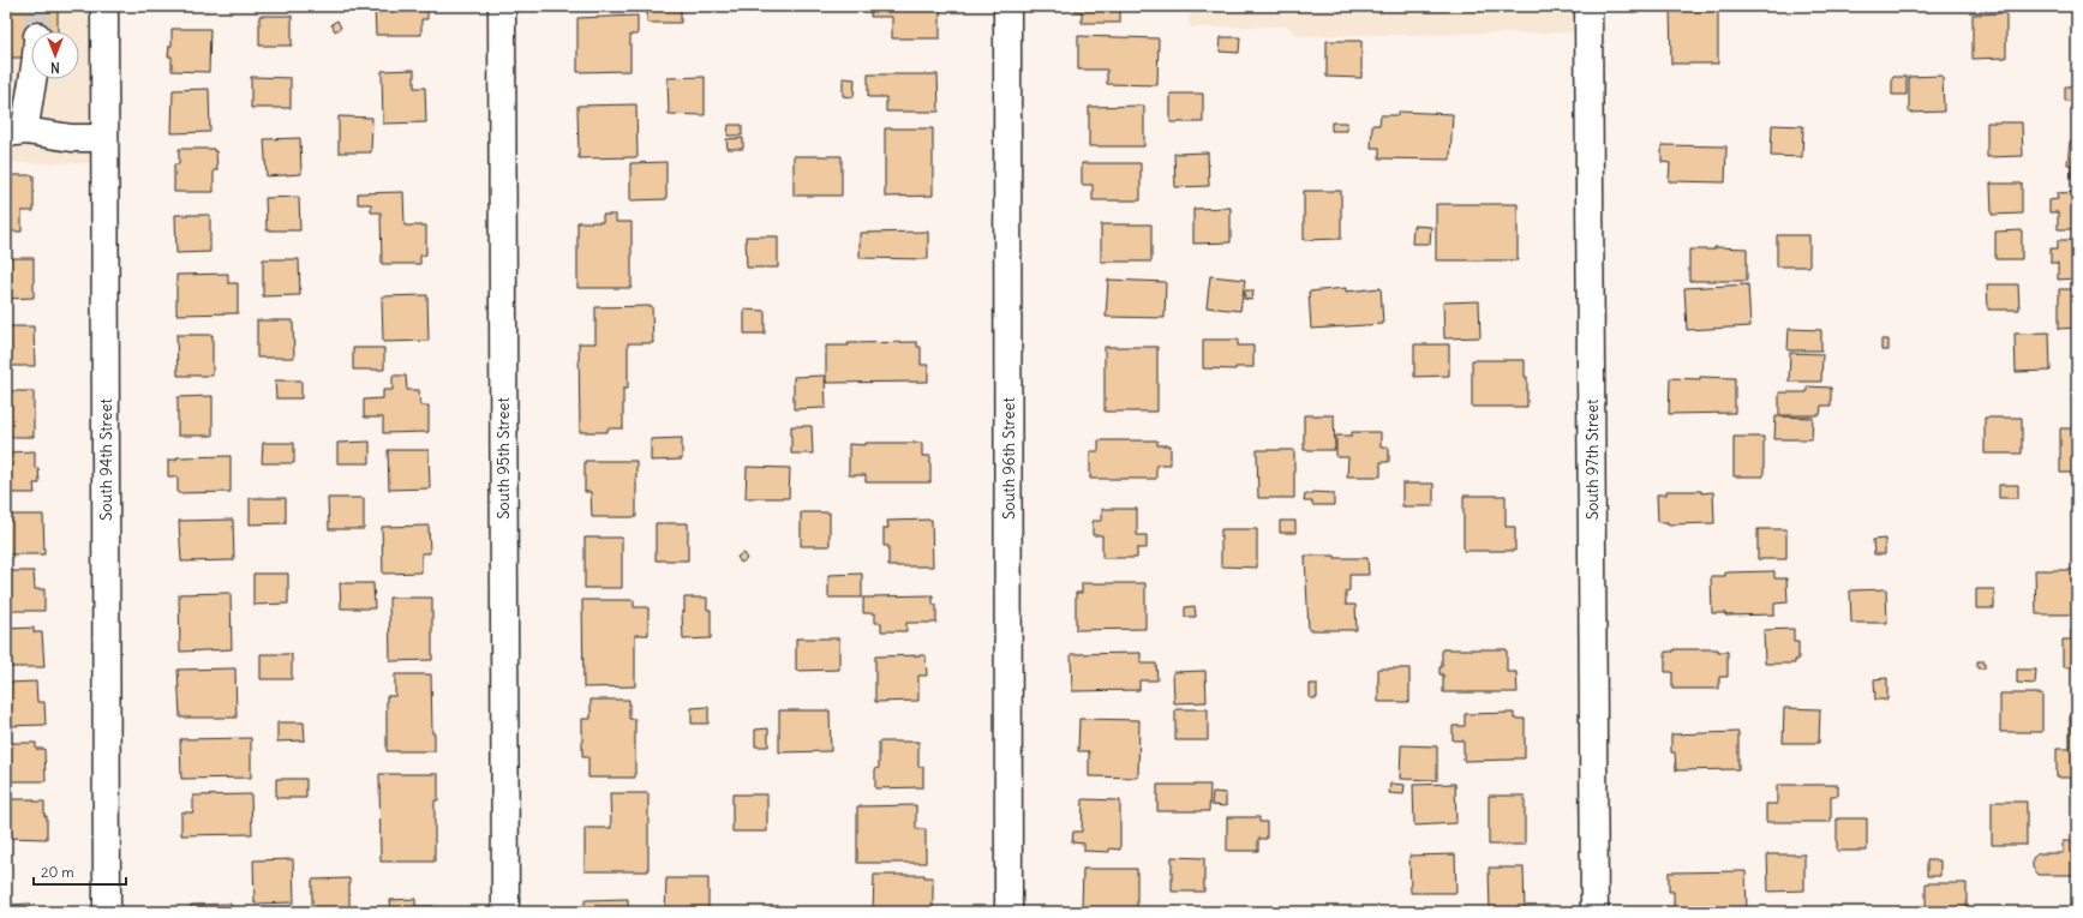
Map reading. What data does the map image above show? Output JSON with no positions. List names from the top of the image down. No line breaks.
{"streets":{"street":["South 95th Street","South 96th Street","South 94th Street","South 97th Street"]},"scale_bar":"20 m","north":"bottom"}
